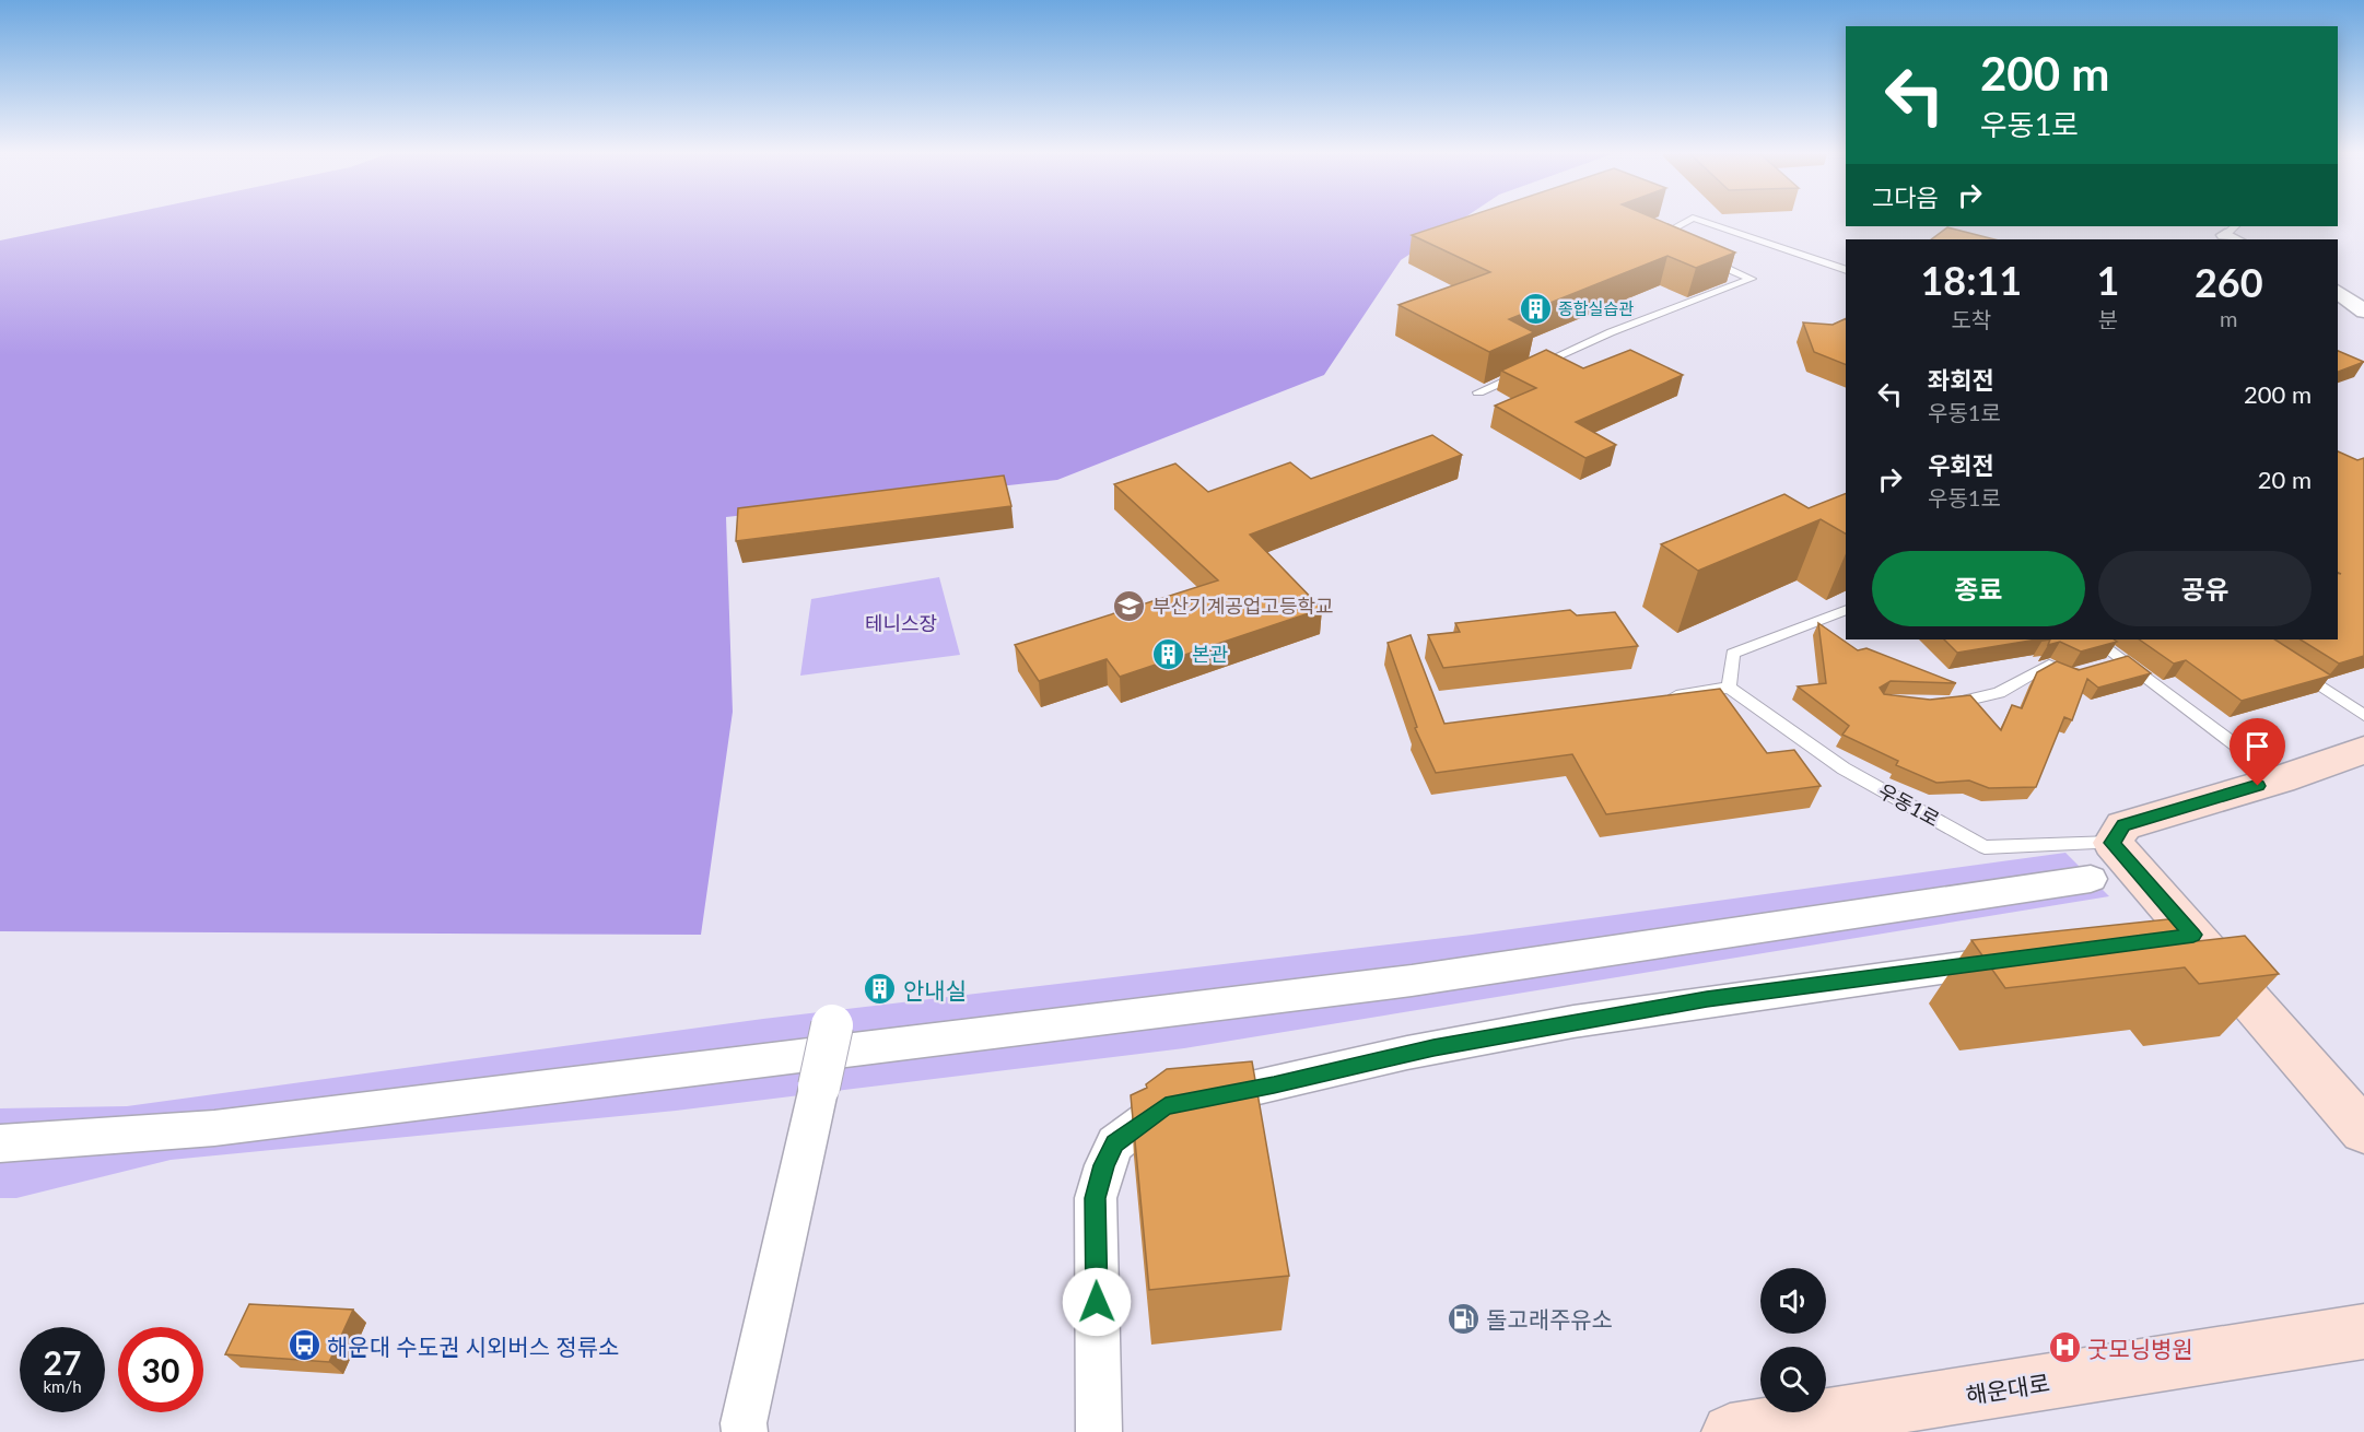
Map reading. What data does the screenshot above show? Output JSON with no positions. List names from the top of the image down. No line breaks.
{"streets":{"street":["해운대로"],"lane":["우동1로"]},"parks":["테니스장"],"places":{"building":["종합실습관","본관","안내실"],"school or university":["부산기계공업고등학교"],"fuel station":["돌고래주유소"],"bus stop":["해운대 수도권 시외버스 정류소"],"hospital":["굿모닝병원"]},"page":{"turn":["200 m","우동1로"],"then":"그다음","eta":["18:11","도착","1","분","260","m"],"list":[{"name":"좌회전","note":"우동1로","value":"200 m"},{"name":"우회전","note":"우동1로","value":"20 m"}],"buttons":["종료","공유"],"speed":"27 km/h","limit":"30"}}
